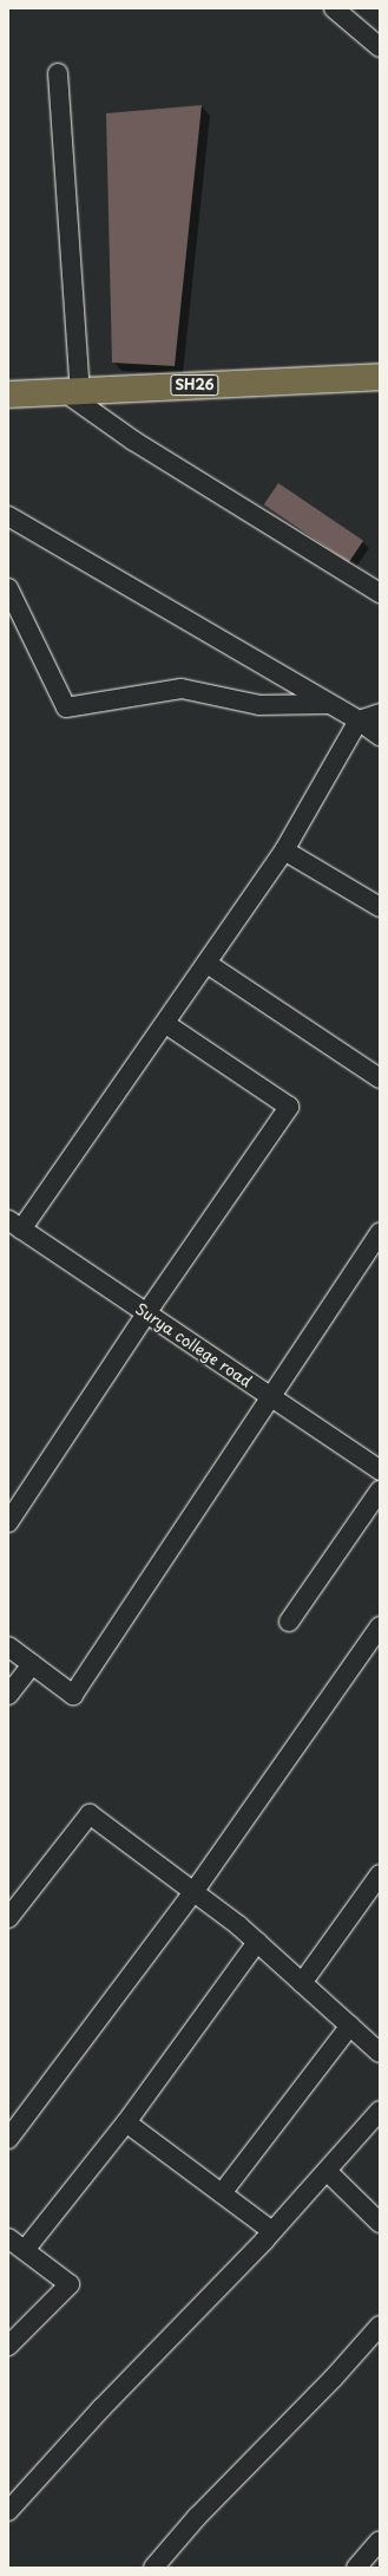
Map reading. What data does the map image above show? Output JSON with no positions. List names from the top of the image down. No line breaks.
{"streets":{"main road":["SH26"],"street":["Surya college road"]}}
